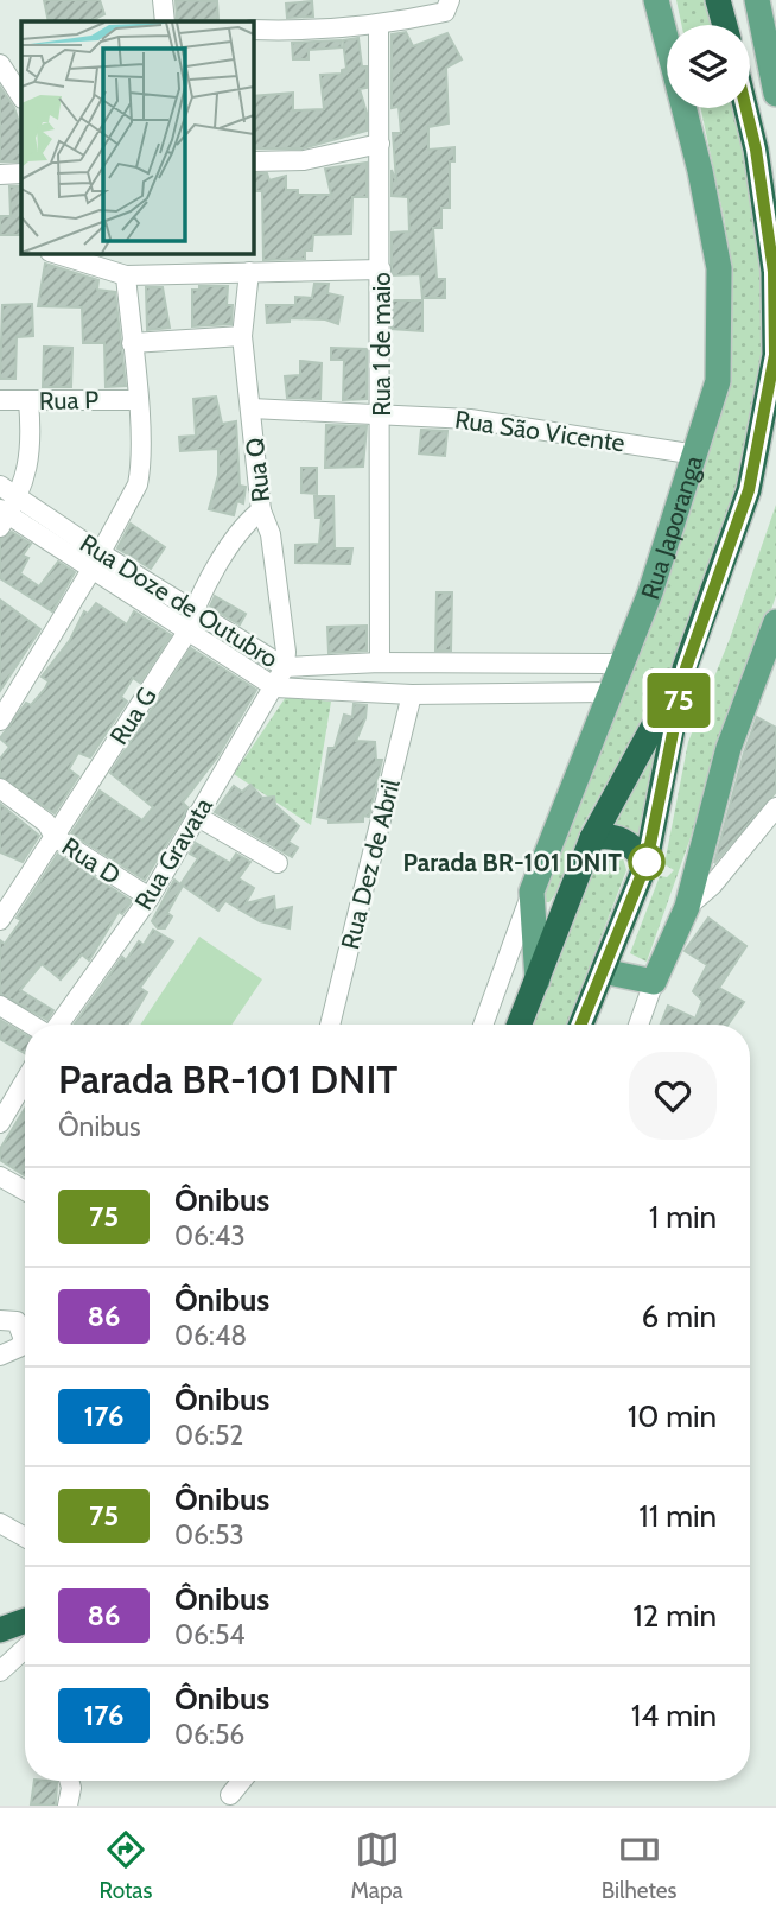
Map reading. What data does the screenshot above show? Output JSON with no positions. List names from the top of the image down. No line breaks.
{"streets":{"main road":["Rua Japoranga"],"street":["Rua 1 de maio","Rua P","Rua São Vicente","Rua Q","Rua Doze de Outubro","Rua G","Rua Gravata","Rua D","Rua Dez de Abril"]},"crossings":[["Rua 1 de maio","Rua São Vicente"],["Rua 1 de maio","Rua Doze de Outubro"],["Rua P","Rua Doze de Outubro"],["Rua São Vicente","Rua Q"],["Rua São Vicente","Rua Japoranga"],["Rua Q","Rua Doze de Outubro"],["Rua Q","Rua G"],["Rua Q","Rua Gravata"],["Rua Japoranga","Rua Doze de Outubro"],["Rua Doze de Outubro","Rua G"],["Rua Doze de Outubro","Rua Gravata"],["Rua Doze de Outubro","Rua Dez de Abril"],["Rua G","Rua D"],["Rua Gravata","Rua D"]],"places":["Parada BR-101 DNIT"],"lines":["bus line 75"],"page":{"on_map":"75","heading":["Parada BR-101 DNIT","Ônibus"],"list":[{"mark":"75","name":"Ônibus","note":"06:43","value":"1 min"},{"mark":"86","name":"Ônibus","note":"06:48","value":"6 min"},{"mark":"176","name":"Ônibus","note":"06:52","value":"10 min"},{"mark":"75","name":"Ônibus","note":"06:53","value":"11 min"},{"mark":"86","name":"Ônibus","note":"06:54","value":"12 min"},{"mark":"176","name":"Ônibus","note":"06:56","value":"14 min"}],"tabs":["Rotas","Mapa","Bilhetes"]}}
